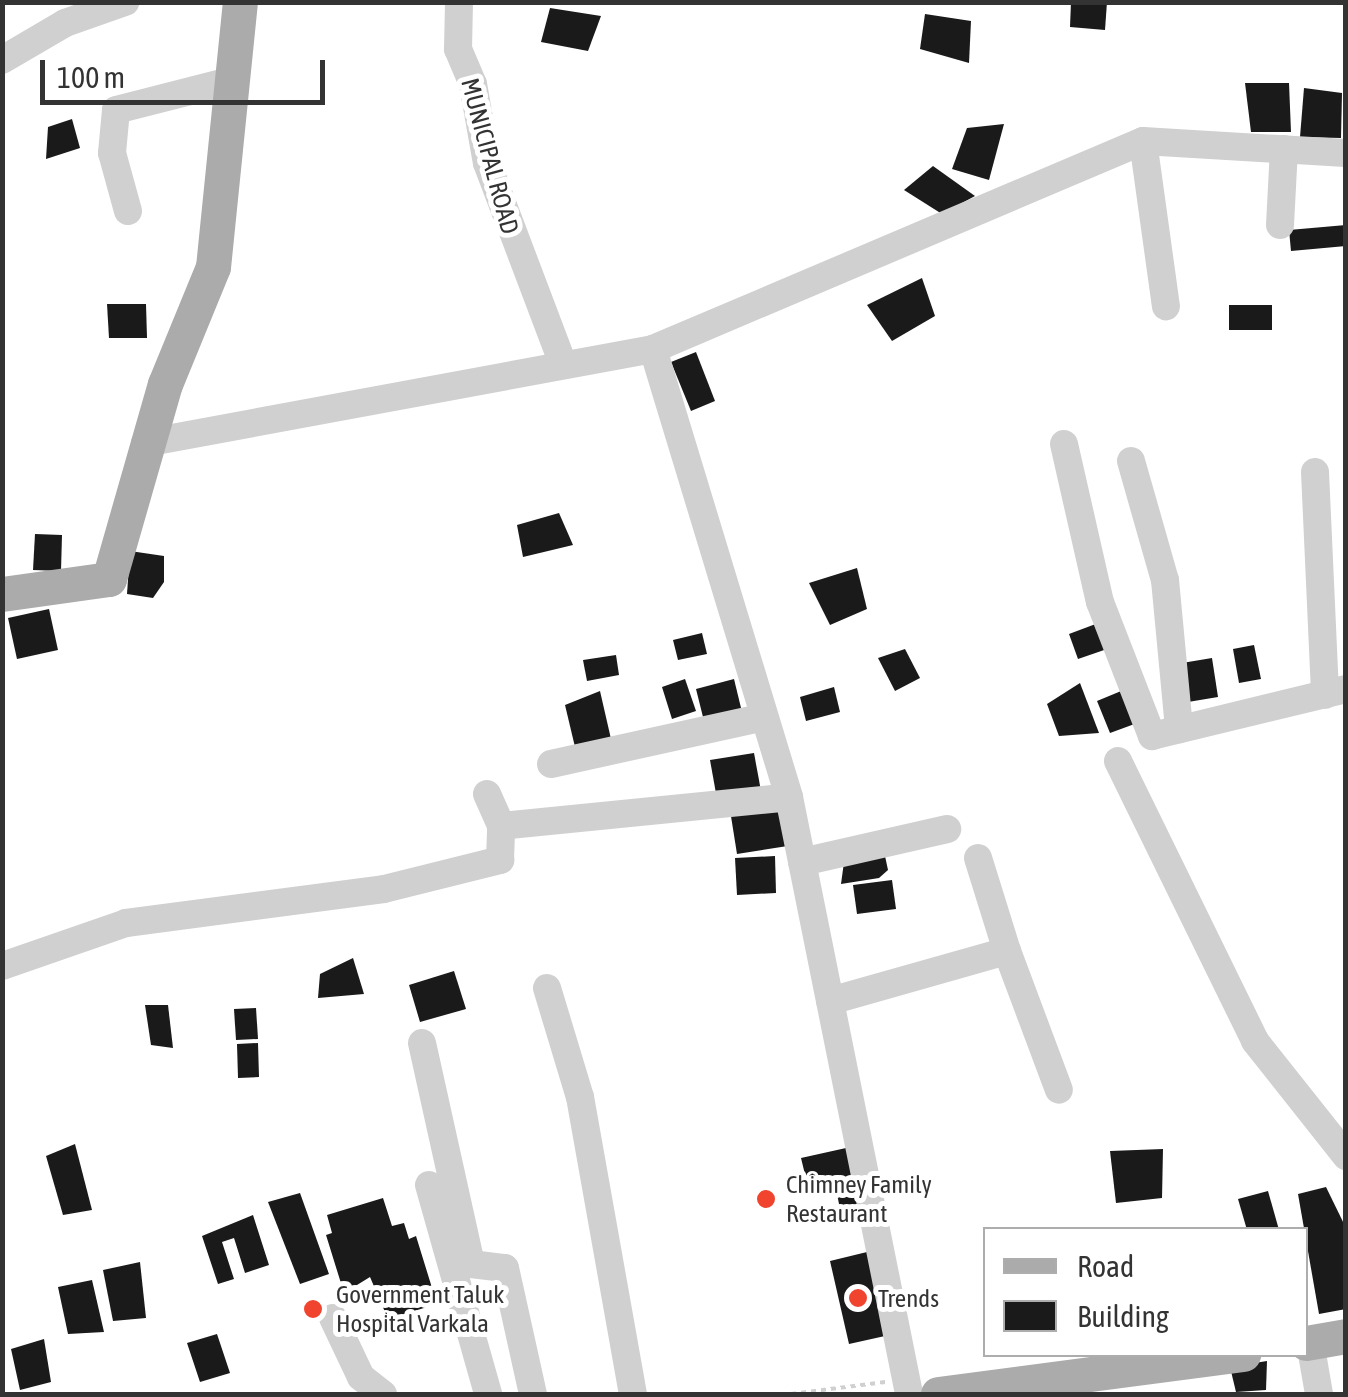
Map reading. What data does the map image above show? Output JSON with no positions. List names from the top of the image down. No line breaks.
{"streets":{"street":["MUNICIPAL ROAD"]},"places":["Chimney Family Restaurant","Trends","Government Taluk Hospital Varkala"],"legend":["Road","Building"],"scale_bar":"100 m"}
